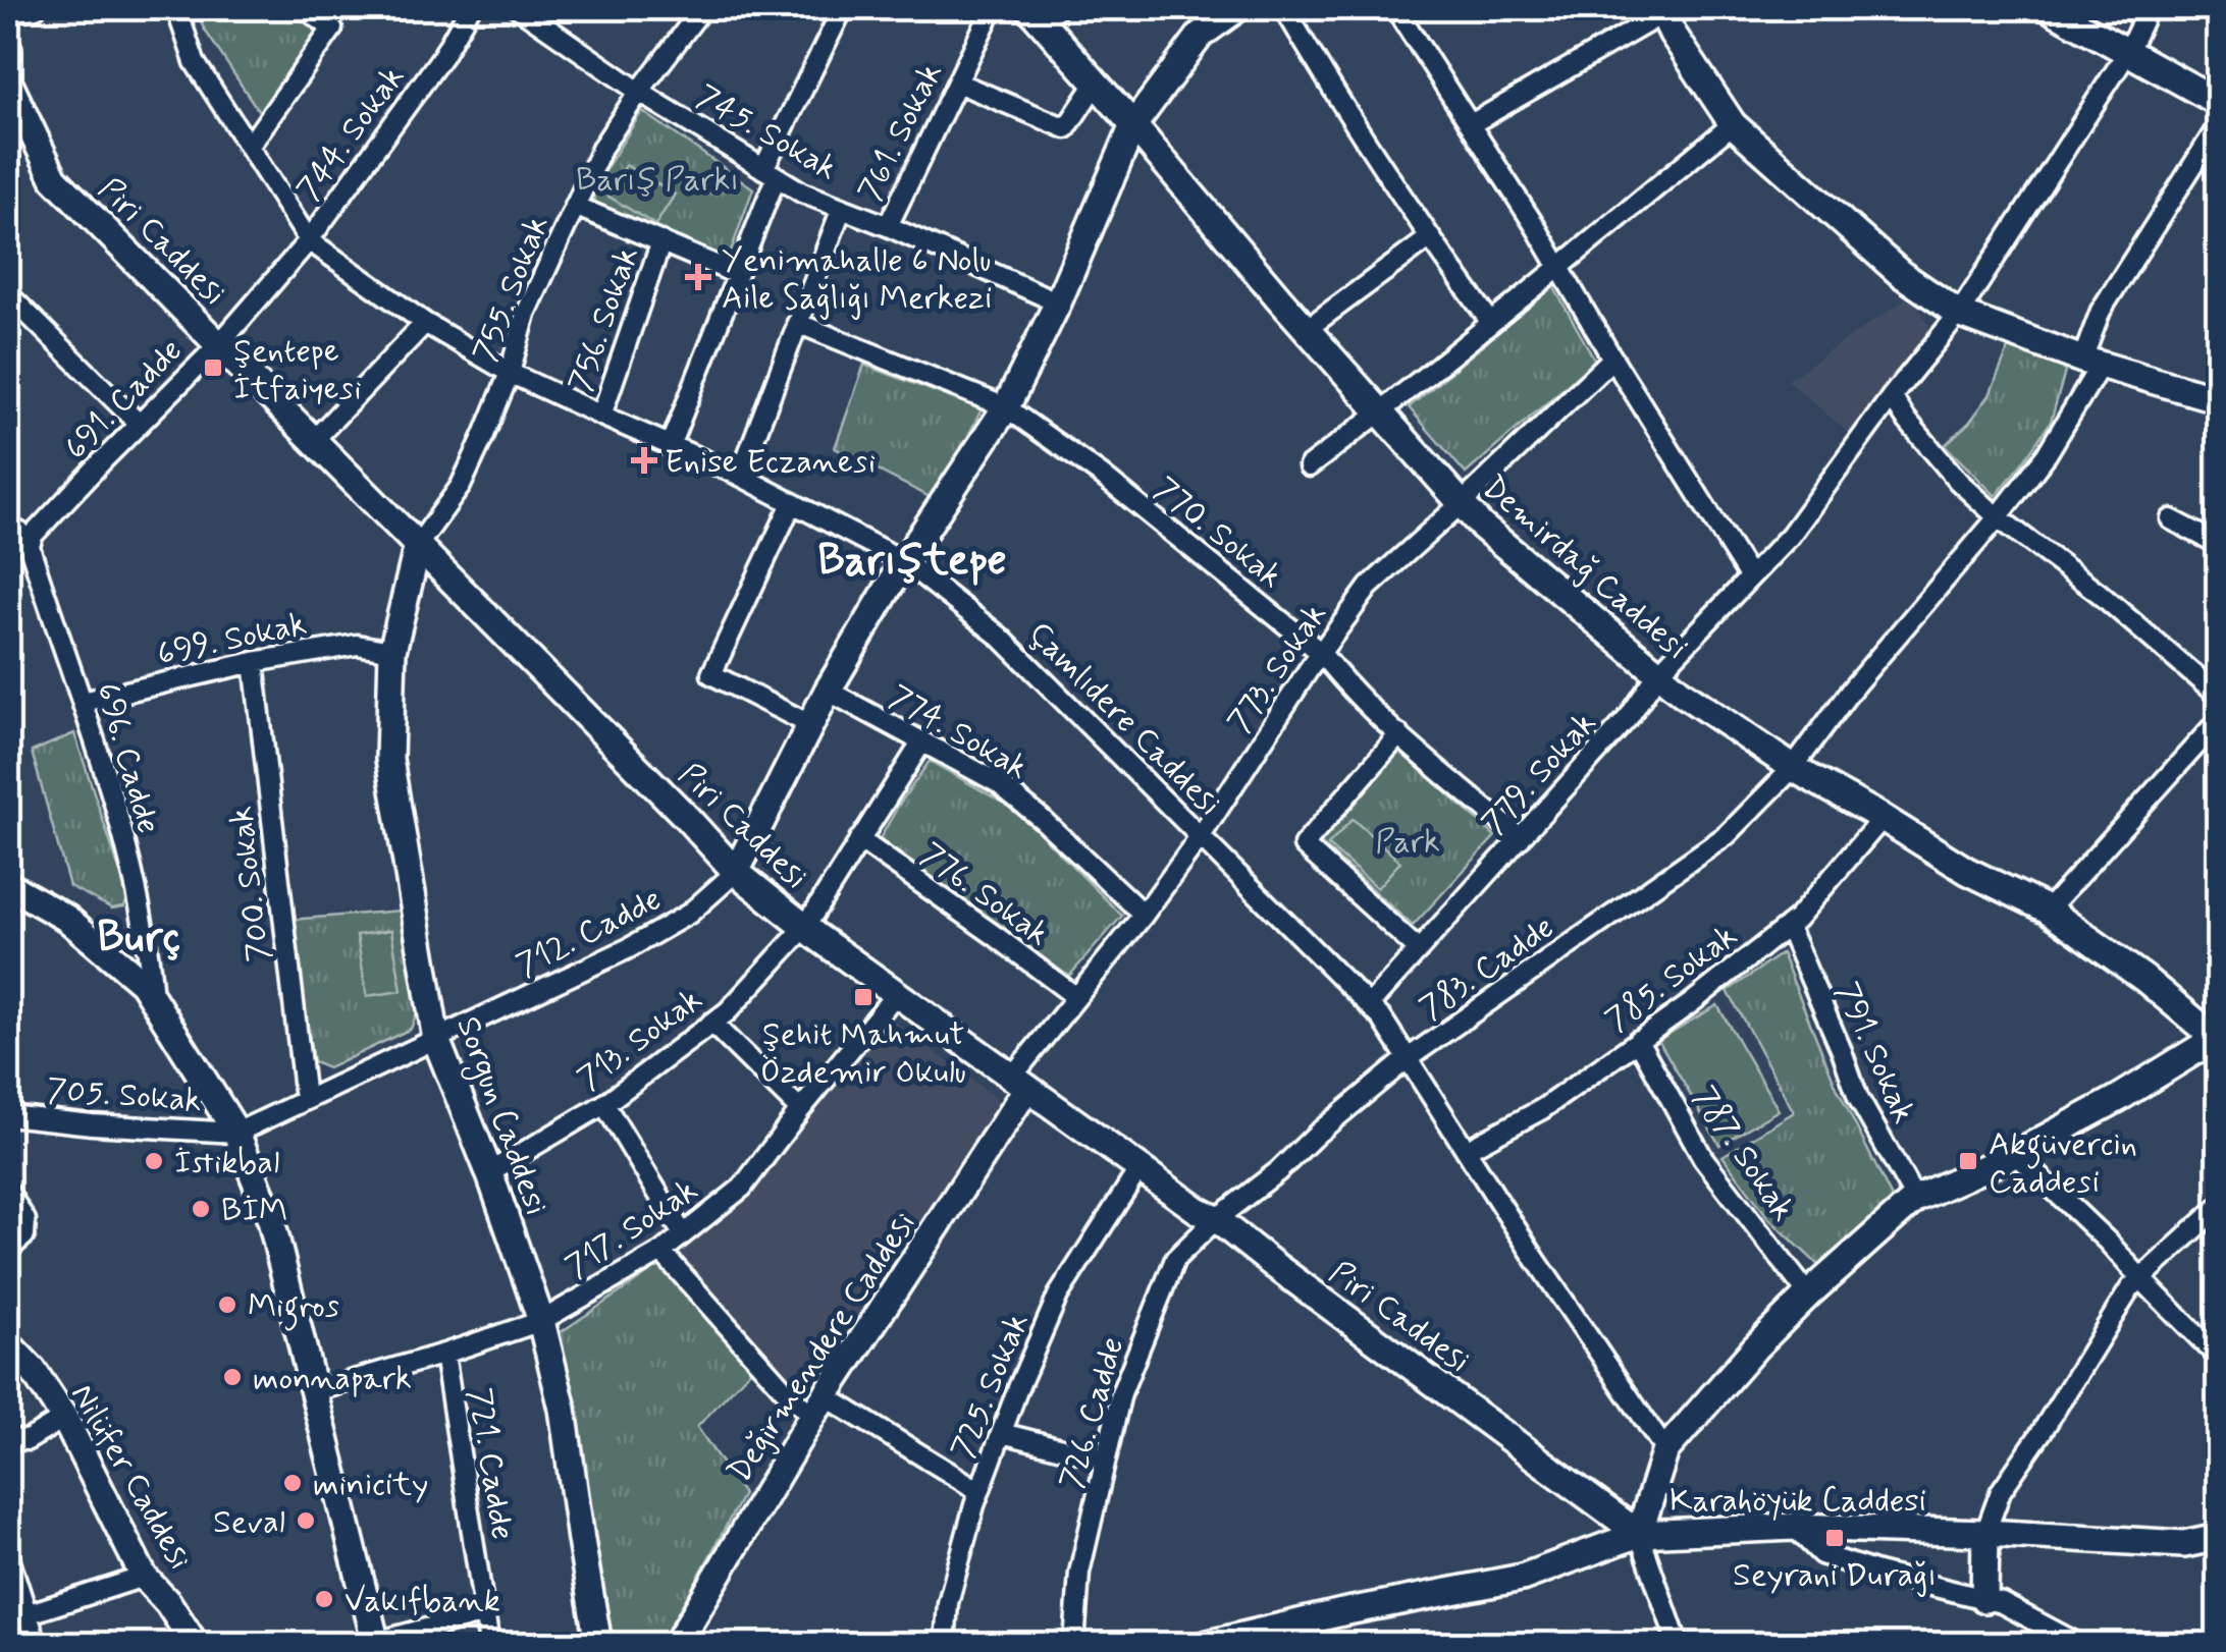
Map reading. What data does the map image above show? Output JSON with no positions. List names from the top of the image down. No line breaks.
{"streets":{"street":["745. Sokak","761. Sokak","744. Sokak","Piri Caddesi","755. Sokak","756. Sokak","691. Cadde","770. Sokak","Demirdağ Caddesi","699. Sokak","773. Sokak","Çamlıdere Caddesi","774. Sokak","696. Cadde","779. Sokak","700. Sokak","776. Sokak","712. Cadde","783. Cadde","785. Sokak","713. Sokak","791. Sokak","705. Sokak","Sorgun Caddesi","787. Sokak","717. Sokak","Değirmendere Caddesi","725. Sokak","726. Cadde","721. Cadde","Nilüfer Caddesi","Karahöyük Caddesi"]},"crossings":[["745. Sokak","761. Sokak"],["745. Sokak","755. Sokak"],["744. Sokak","Piri Caddesi"],["744. Sokak","691. Cadde"],["744. Sokak","Çamlıdere Caddesi"],["Piri Caddesi","755. Sokak"],["Piri Caddesi","691. Cadde"],["Piri Caddesi","773. Sokak"],["Piri Caddesi","712. Cadde"],["Piri Caddesi","783. Cadde"],["Piri Caddesi","713. Sokak"],["Piri Caddesi","Sorgun Caddesi"],["Piri Caddesi","717. Sokak"],["Piri Caddesi","Değirmendere Caddesi"],["Piri Caddesi","725. Sokak"],["Piri Caddesi","726. Cadde"],["Piri Caddesi","Karahöyük Caddesi"],["755. Sokak","Çamlıdere Caddesi"],["755. Sokak","Sorgun Caddesi"],["756. Sokak","Çamlıdere Caddesi"],["691. Cadde","696. Cadde"],["770. Sokak","773. Sokak"],["770. Sokak","779. Sokak"],["Demirdağ Caddesi","773. Sokak"],["Demirdağ Caddesi","779. Sokak"],["Demirdağ Caddesi","783. Cadde"],["Demirdağ Caddesi","785. Sokak"],["699. Sokak","696. Cadde"],["699. Sokak","700. Sokak"],["699. Sokak","Sorgun Caddesi"],["773. Sokak","Çamlıdere Caddesi"],["773. Sokak","774. Sokak"],["773. Sokak","776. Sokak"],["773. Sokak","Değirmendere Caddesi"],["Çamlıdere Caddesi","779. Sokak"],["Çamlıdere Caddesi","783. Cadde"],["Çamlıdere Caddesi","785. Sokak"],["774. Sokak","713. Sokak"],["700. Sokak","712. Cadde"],["776. Sokak","713. Sokak"],["712. Cadde","705. Sokak"],["712. Cadde","Sorgun Caddesi"],["783. Cadde","726. Cadde"],["785. Sokak","791. Sokak"],["785. Sokak","787. Sokak"],["713. Sokak","Sorgun Caddesi"],["Sorgun Caddesi","717. Sokak"],["717. Sokak","721. Cadde"]],"districts":["Barıştepe","Burç"],"parks":["Barış Parkı","Park"],"places":{"health":["Yenimahalle 6 Nolu Aile Sağlığı Merkezi","Enise Eczanesi"],"transit":["Şentepe İtfaiyesi","Şehit Mahmut Özdemir Okulu","Akgüvercin Caddesi","Seyrani Durağı"],"other":["İstikbal","BİM","Migros","monnapark","minicity","Seval","Vakıfbank"]}}
